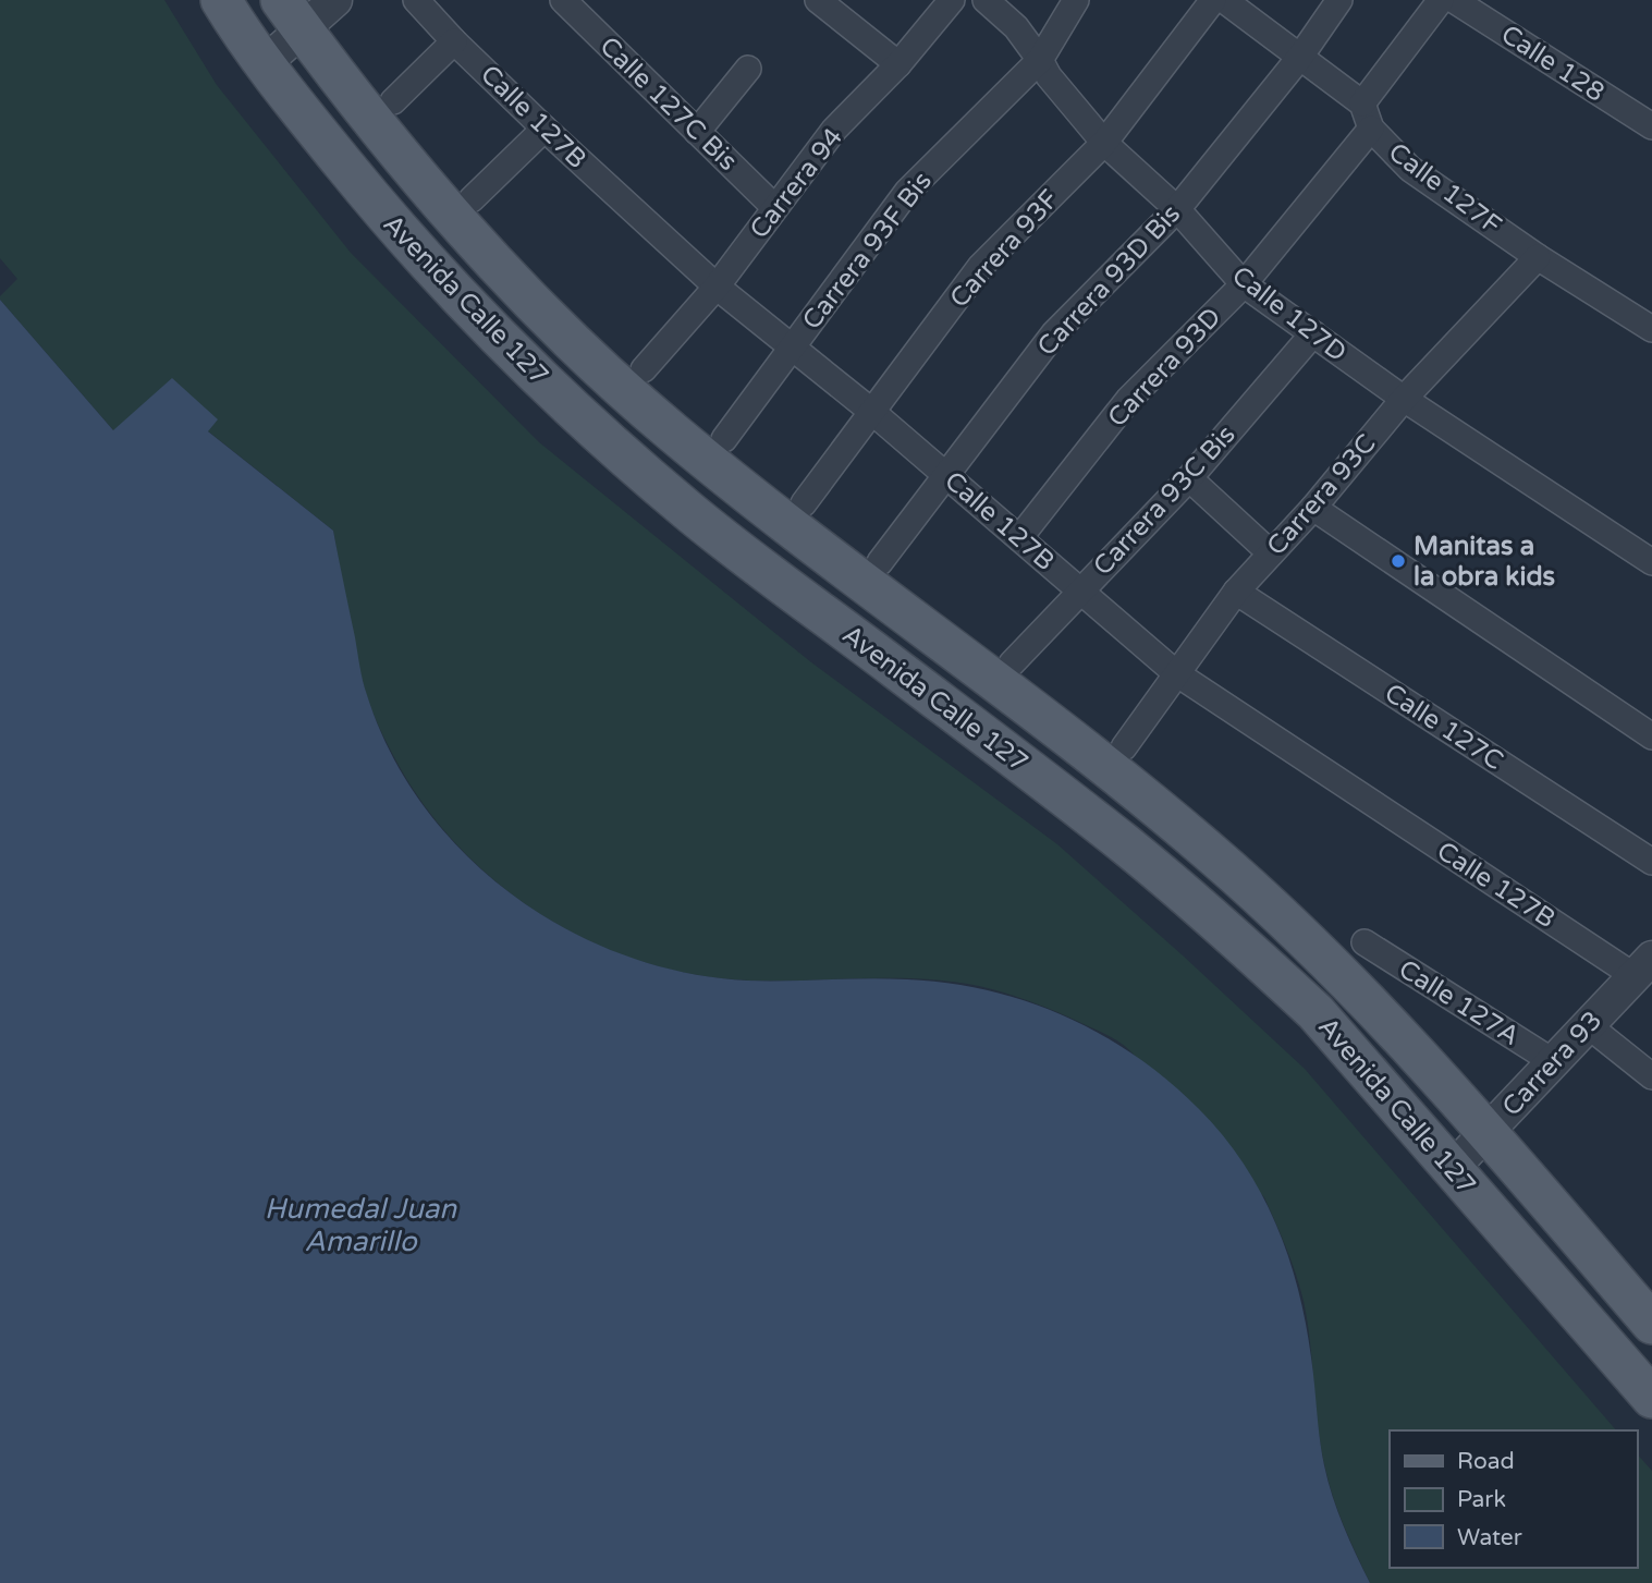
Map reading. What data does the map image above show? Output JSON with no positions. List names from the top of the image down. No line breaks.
{"streets":{"main road":["Avenida Calle 127"],"street":["Calle 128","Calle 127C Bis","Calle 127B","Carrera 94","Calle 127F","Carrera 93F","Carrera 93F Bis","Carrera 93D Bis","Calle 127D","Carrera 93D","Carrera 93C","Carrera 93C Bis","Calle 127C","Calle 127A","Carrera 93"]},"crossings":[["Calle 127C Bis","Carrera 94"],["Calle 127B","Carrera 94"],["Calle 127B","Carrera 93F"],["Calle 127B","Carrera 93F Bis"],["Calle 127B","Carrera 93D Bis"],["Calle 127B","Carrera 93D"],["Calle 127B","Carrera 93C"],["Calle 127B","Carrera 93C Bis"],["Calle 127B","Carrera 93"],["Calle 127F","Carrera 93D"],["Calle 127F","Carrera 93C"],["Carrera 93F","Calle 127D"],["Carrera 93F Bis","Calle 127D"],["Carrera 93D Bis","Calle 127D"],["Avenida Calle 127","Carrera 93"],["Calle 127D","Carrera 93D"],["Calle 127D","Carrera 93C"],["Calle 127D","Carrera 93C Bis"],["Carrera 93C","Calle 127C"],["Calle 127A","Carrera 93"]],"water":["Humedal Juan Amarillo"],"places":["Manitas a la obra kids"],"legend":["Road","Park","Water"]}
